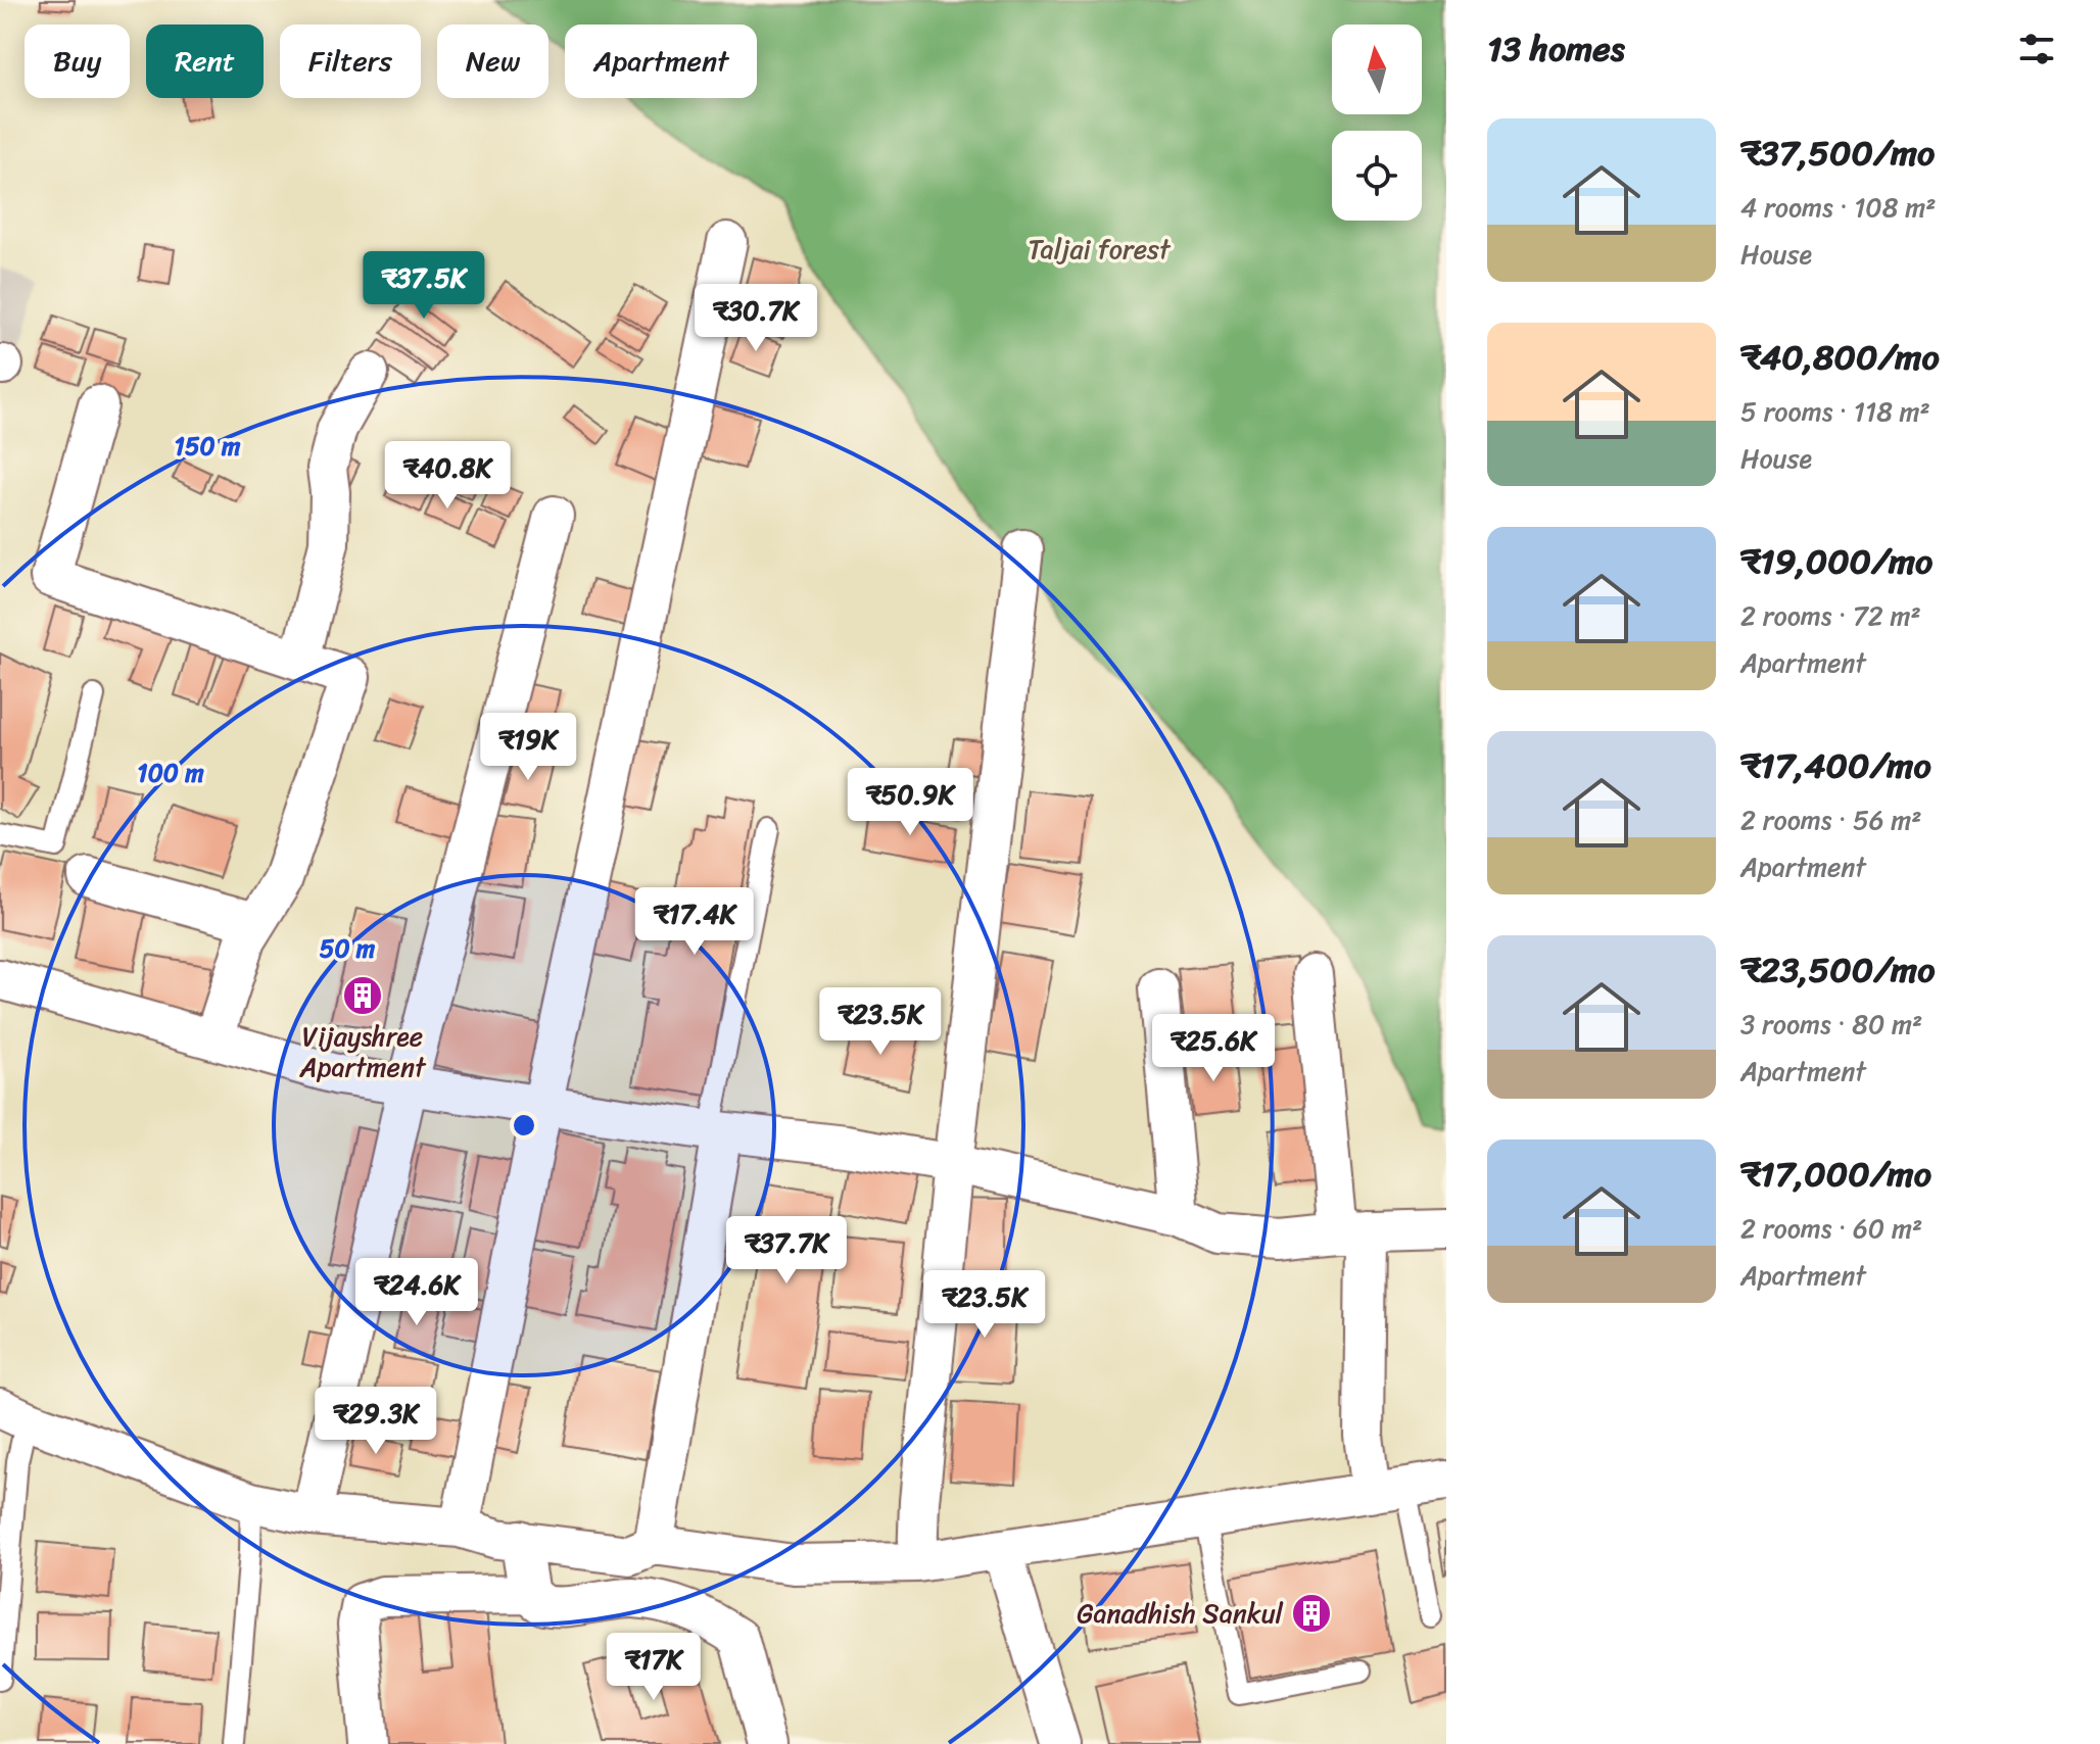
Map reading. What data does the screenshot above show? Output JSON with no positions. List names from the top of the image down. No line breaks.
{"parks":["Taljai forest"],"places":{"building":["Vijayshree Apartment","Ganadhish Sankul"]},"north":"top","page":{"heading":"13 homes","chip":["Buy","Rent","Filters","New","Apartment"],"list":[{"name":"₹37,500/mo","note":"4 rooms · 108 m² · House"},{"name":"₹40,800/mo","note":"5 rooms · 118 m² · House"},{"name":"₹19,000/mo","note":"2 rooms · 72 m² · Apartment"},{"name":"₹17,400/mo","note":"2 rooms · 56 m² · Apartment"},{"name":"₹23,500/mo","note":"3 rooms · 80 m² · Apartment"},{"name":"₹17,000/mo","note":"2 rooms · 60 m² · Apartment"}],"price":["₹37.5K","₹30.7K","₹40.8K","₹19K","₹50.9K","₹17.4K","₹23.5K","₹25.6K","₹37.7K","₹24.6K","₹23.5K","₹29.3K","₹17K"]},"rings":["150 m","100 m","50 m"]}
